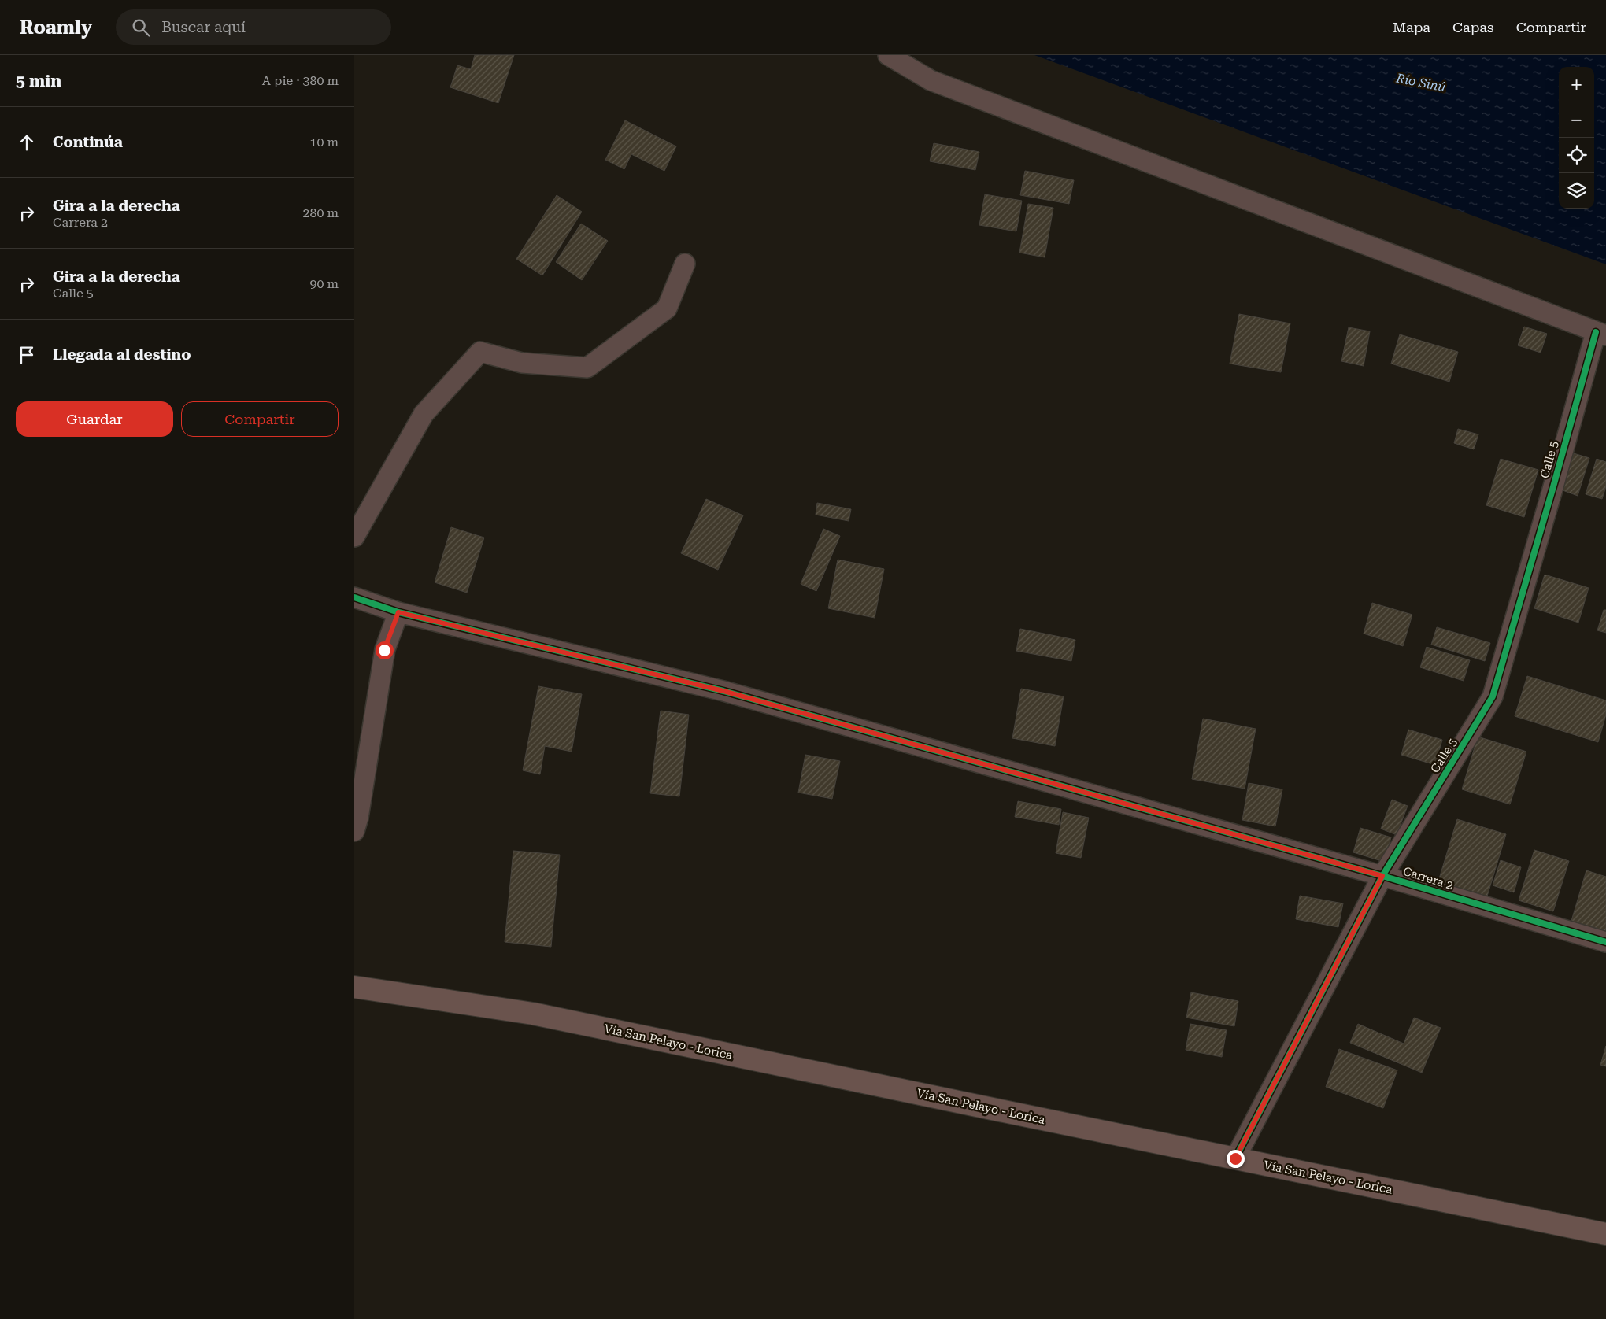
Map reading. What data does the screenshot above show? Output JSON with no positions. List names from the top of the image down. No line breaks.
{"streets":{"main road":["Vía San Pelayo - Lorica"],"street":["Calle 5","Carrera 2"]},"crossings":[["Calle 5","Carrera 2"],["Calle 5","Vía San Pelayo - Lorica"]],"water":["Río Sinú"],"page":{"header":"Roamly","search":"Buscar aquí","nav":["Mapa","Capas","Compartir"],"heading":["5 min","A pie · 380 m"],"map_buttons":["+","−"],"list":[["Continúa","10 m"],["Gira a la derecha","Carrera 2","280 m"],["Gira a la derecha","Calle 5","90 m"],"Llegada al destino"],"buttons":["Guardar","Compartir"]}}
